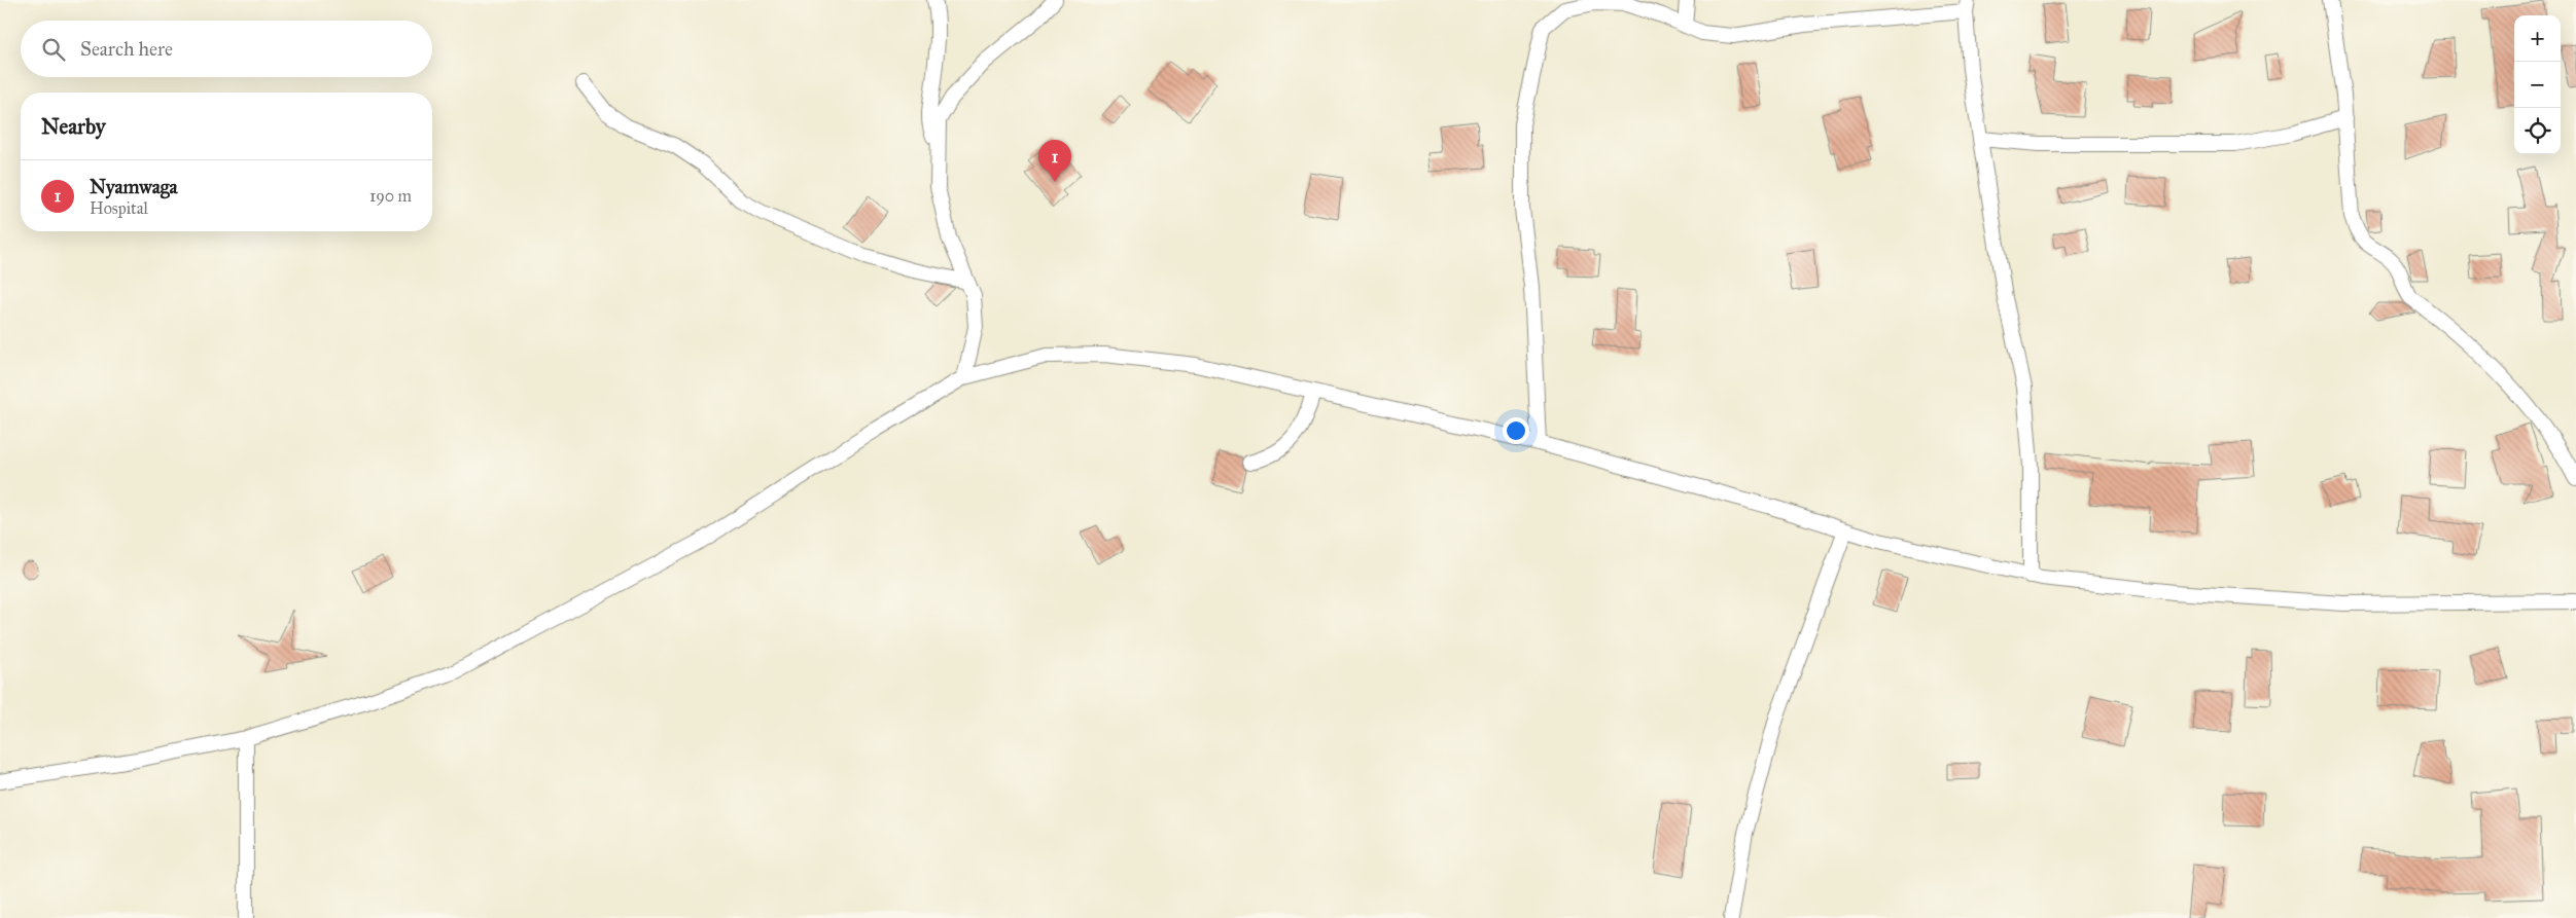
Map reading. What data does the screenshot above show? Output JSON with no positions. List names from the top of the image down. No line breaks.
{"page":{"map_buttons":["+","−"],"search":"Search here","heading":"Nearby","pins":"1","list":[{"mark":"1","name":"Nyamwaga","note":"Hospital","value":"190 m"}]}}
